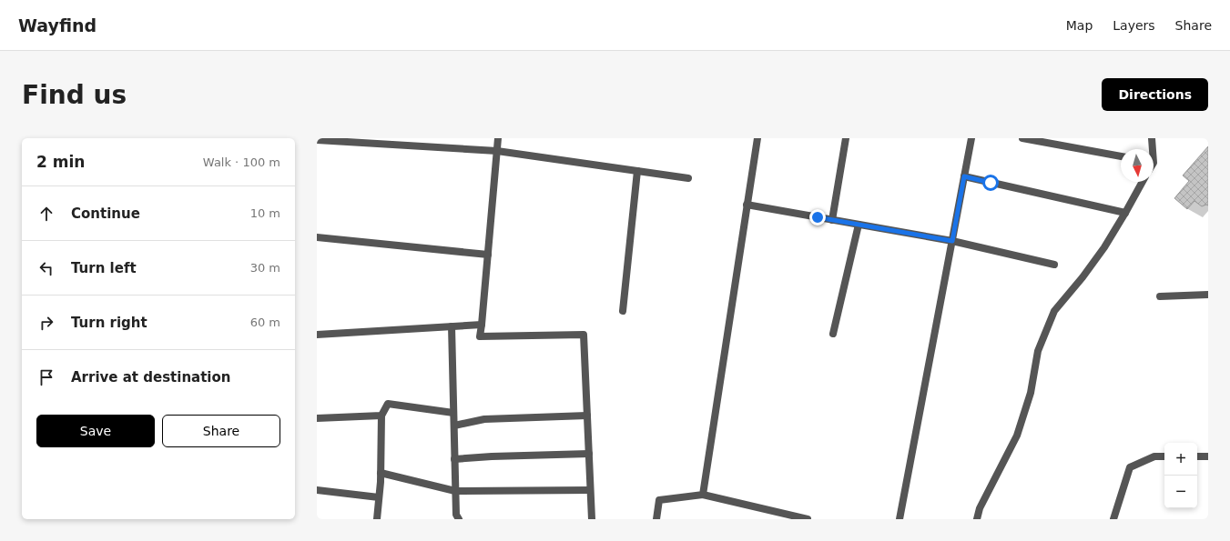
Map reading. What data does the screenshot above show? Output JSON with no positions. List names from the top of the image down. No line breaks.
{"north":"bottom","page":{"header":"Wayfind","nav":["Map","Layers","Share"],"buttons":["Directions",["Save","Share"]],"title":"Find us","heading":["2 min","Walk · 100 m"],"list":[["Continue","10 m"],["Turn left","30 m"],["Turn right","60 m"],"Arrive at destination"],"map_buttons":["+","−"]}}
